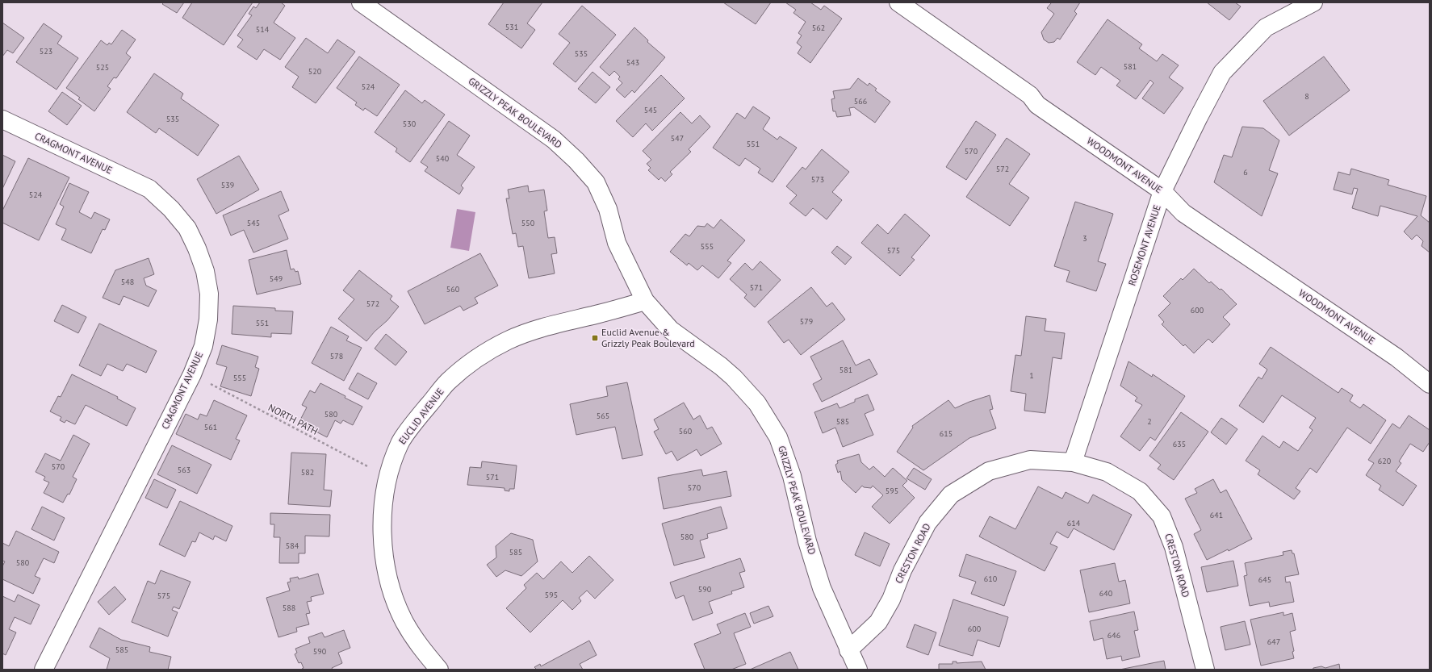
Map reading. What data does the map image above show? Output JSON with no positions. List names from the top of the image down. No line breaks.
{"streets":{"street":["GRIZZLY PEAK BOULEVARD","CRAGMONT AVENUE","WOODMONT AVENUE","ROSEMONT AVENUE","EUCLID AVENUE","CRESTON ROAD"],"path":["NORTH PATH"]},"crossings":[["GRIZZLY PEAK BOULEVARD","EUCLID AVENUE"],["GRIZZLY PEAK BOULEVARD","CRESTON ROAD"],["CRAGMONT AVENUE","NORTH PATH"],["WOODMONT AVENUE","ROSEMONT AVENUE"],["ROSEMONT AVENUE","CRESTON ROAD"],["EUCLID AVENUE","NORTH PATH"]],"places":{"transit":["Euclid Avenue & Grizzly Peak Boulevard"]},"house_numbers":["531","562","514","523","535","543","581","525","520","524","8","566","545","535","530","547","551","570","540","572","6","573","539","524","545","550","3","555","575","549","548","571","560","572","600","579","551","578","581","1","555","580","565","585","2","561","560","615","635","620","570","563","582","571","570","595","641","614","580","584","585","580","610","645","590","640","595","575","588","600","646","647","585","590"]}
